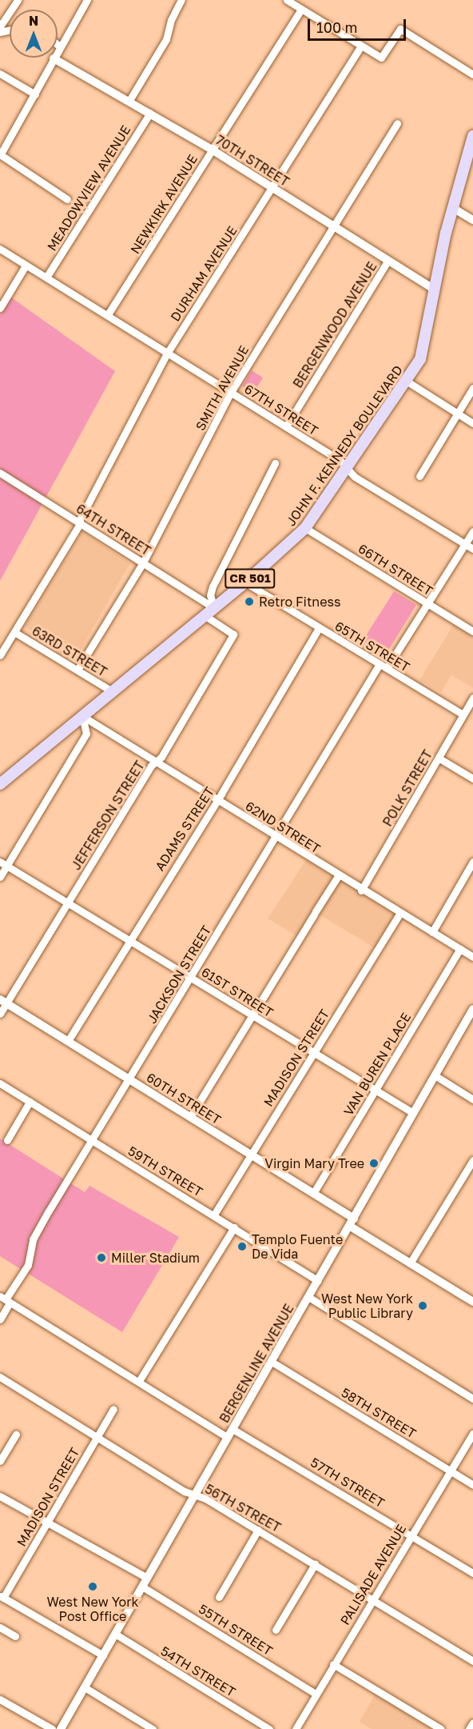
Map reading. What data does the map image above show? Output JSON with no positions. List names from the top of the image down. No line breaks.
{"streets":{"main road":["JOHN F. KENNEDY BOULEVARD","CR 501"],"street":["70TH STREET","MEADOWVIEW AVENUE","NEWKIRK AVENUE","DURHAM AVENUE","BERGENWOOD AVENUE","SMITH AVENUE","67TH STREET","64TH STREET","66TH STREET","65TH STREET","63RD STREET","POLK STREET","JEFFERSON STREET","62ND STREET","ADAMS STREET","JACKSON STREET","61ST STREET","MADISON STREET","VAN BUREN PLACE","60TH STREET","59TH STREET","BERGENLINE AVENUE","58TH STREET","57TH STREET","56TH STREET","PALISADE AVENUE","55TH STREET","54TH STREET"]},"crossings":[["70TH STREET","MEADOWVIEW AVENUE"],["70TH STREET","NEWKIRK AVENUE"],["70TH STREET","DURHAM AVENUE"],["70TH STREET","BERGENWOOD AVENUE"],["70TH STREET","SMITH AVENUE"],["70TH STREET","JOHN F. KENNEDY BOULEVARD"],["MEADOWVIEW AVENUE","67TH STREET"],["NEWKIRK AVENUE","67TH STREET"],["DURHAM AVENUE","67TH STREET"],["DURHAM AVENUE","64TH STREET"],["DURHAM AVENUE","63RD STREET"],["BERGENWOOD AVENUE","67TH STREET"],["SMITH AVENUE","67TH STREET"],["SMITH AVENUE","64TH STREET"],["SMITH AVENUE","63RD STREET"],["67TH STREET","JOHN F. KENNEDY BOULEVARD"],["JOHN F. KENNEDY BOULEVARD","64TH STREET"],["JOHN F. KENNEDY BOULEVARD","66TH STREET"],["JOHN F. KENNEDY BOULEVARD","65TH STREET"],["JOHN F. KENNEDY BOULEVARD","63RD STREET"],["JOHN F. KENNEDY BOULEVARD","JEFFERSON STREET"],["JOHN F. KENNEDY BOULEVARD","62ND STREET"],["65TH STREET","POLK STREET"],["65TH STREET","ADAMS STREET"],["65TH STREET","JACKSON STREET"],["POLK STREET","62ND STREET"],["JEFFERSON STREET","62ND STREET"],["JEFFERSON STREET","61ST STREET"],["JEFFERSON STREET","60TH STREET"],["62ND STREET","ADAMS STREET"],["62ND STREET","JACKSON STREET"],["62ND STREET","MADISON STREET"],["62ND STREET","VAN BUREN PLACE"],["ADAMS STREET","61ST STREET"],["ADAMS STREET","60TH STREET"],["JACKSON STREET","61ST STREET"],["JACKSON STREET","60TH STREET"],["JACKSON STREET","59TH STREET"],["61ST STREET","MADISON STREET"],["61ST STREET","VAN BUREN PLACE"],["61ST STREET","BERGENLINE AVENUE"],["MADISON STREET","60TH STREET"],["MADISON STREET","59TH STREET"],["MADISON STREET","56TH STREET"],["VAN BUREN PLACE","60TH STREET"],["60TH STREET","BERGENLINE AVENUE"],["59TH STREET","BERGENLINE AVENUE"],["BERGENLINE AVENUE","58TH STREET"],["BERGENLINE AVENUE","57TH STREET"],["BERGENLINE AVENUE","56TH STREET"],["BERGENLINE AVENUE","55TH STREET"],["BERGENLINE AVENUE","54TH STREET"],["58TH STREET","PALISADE AVENUE"],["57TH STREET","PALISADE AVENUE"],["56TH STREET","PALISADE AVENUE"],["PALISADE AVENUE","55TH STREET"]],"places":["Retro Fitness","Virgin Mary Tree","Templo Fuente De Vida","Miller Stadium","West New York Public Library","West New York Post Office"],"scale_bar":"100 m","north":"top"}
